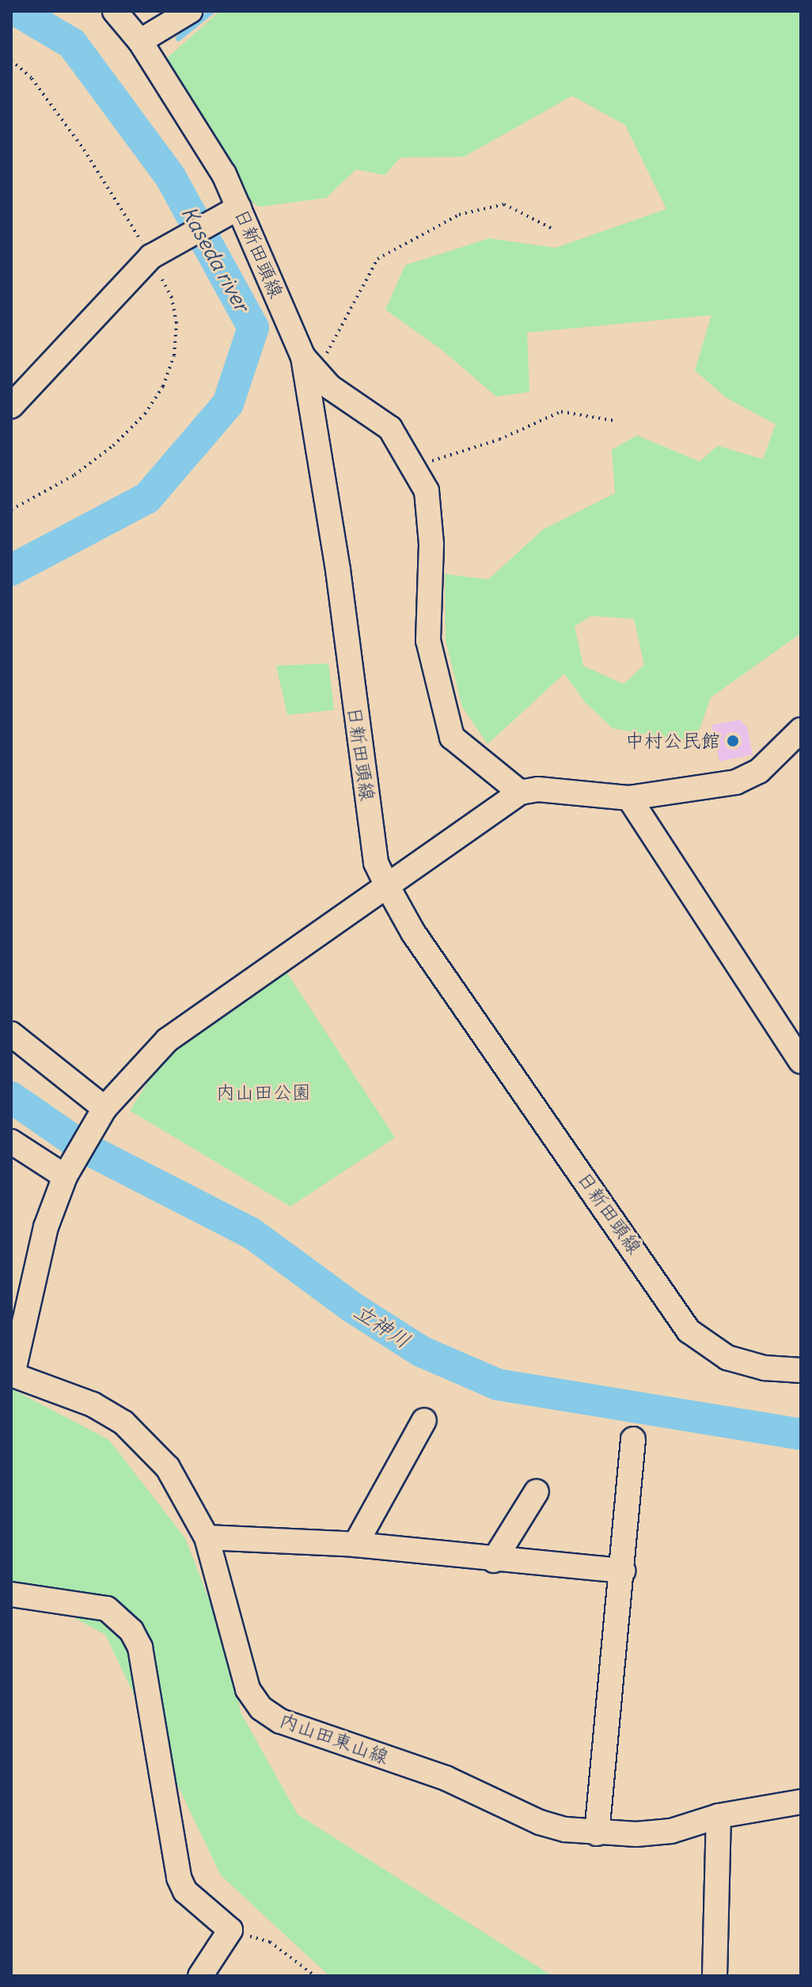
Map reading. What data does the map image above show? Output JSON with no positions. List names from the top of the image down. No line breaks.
{"streets":{"street":["日新田頭線","内山田東山線"]},"water":["Kaseda river","立神川"],"parks":["内山田公園"],"places":["中村公民館"]}
